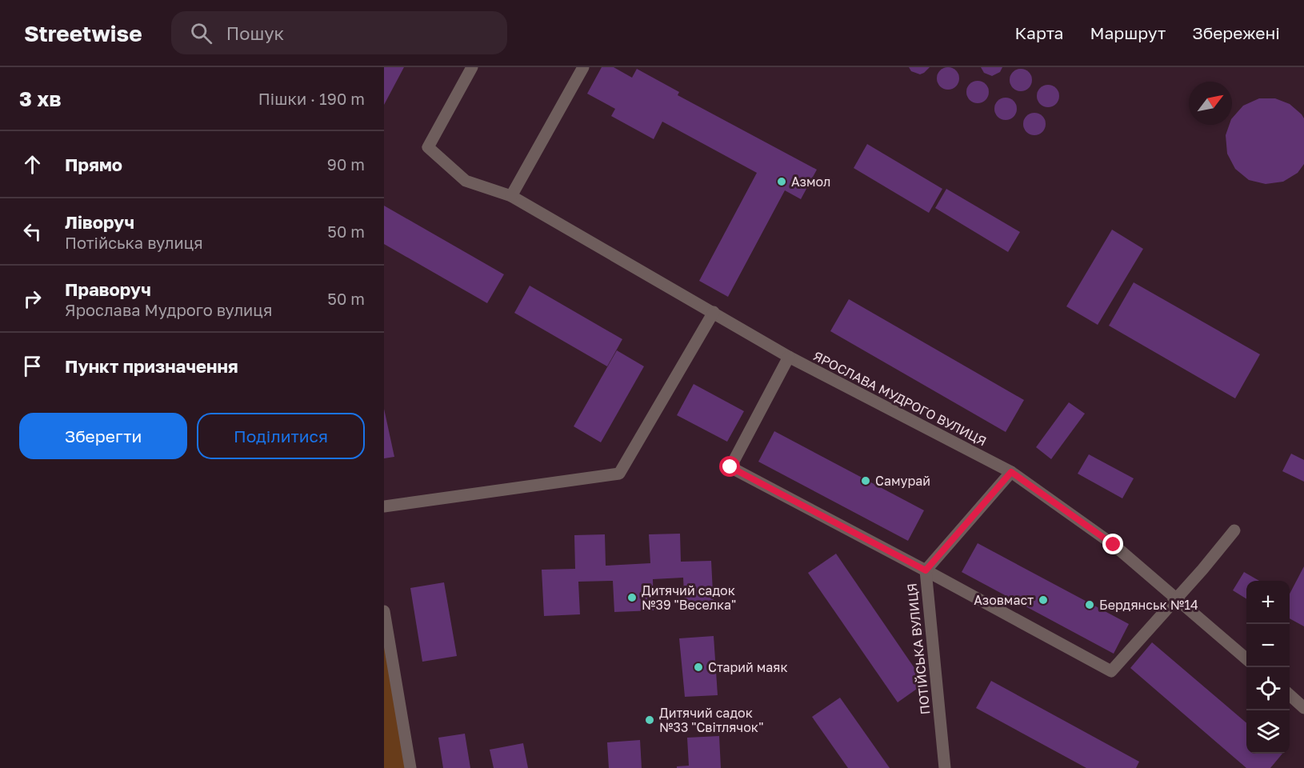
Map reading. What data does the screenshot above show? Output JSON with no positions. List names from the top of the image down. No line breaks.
{"streets":{"street":["ЯРОСЛАВА МУДРОГО ВУЛИЦЯ","ПОТІЙСЬКА ВУЛИЦЯ"]},"crossings":[["ЯРОСЛАВА МУДРОГО ВУЛИЦЯ","ПОТІЙСЬКА ВУЛИЦЯ"]],"places":["Азмол","Самурай","Дитячий садок №39 \"Веселка\"","Азовмаст","Бердянськ №14","Старий маяк","Дитячий садок №33 \"Світлячок\""],"north":"top right","page":{"header":"Streetwise","search":"Пошук","nav":["Карта","Маршрут","Збережені"],"heading":["3 хв","Пішки · 190 m"],"list":[["Прямо","90 m"],["Ліворуч","Потійська вулиця","50 m"],["Праворуч","Ярослава Мудрого вулиця","50 m"],"Пункт призначення"],"buttons":["Зберегти","Поділитися"],"map_buttons":["+","−"]}}
